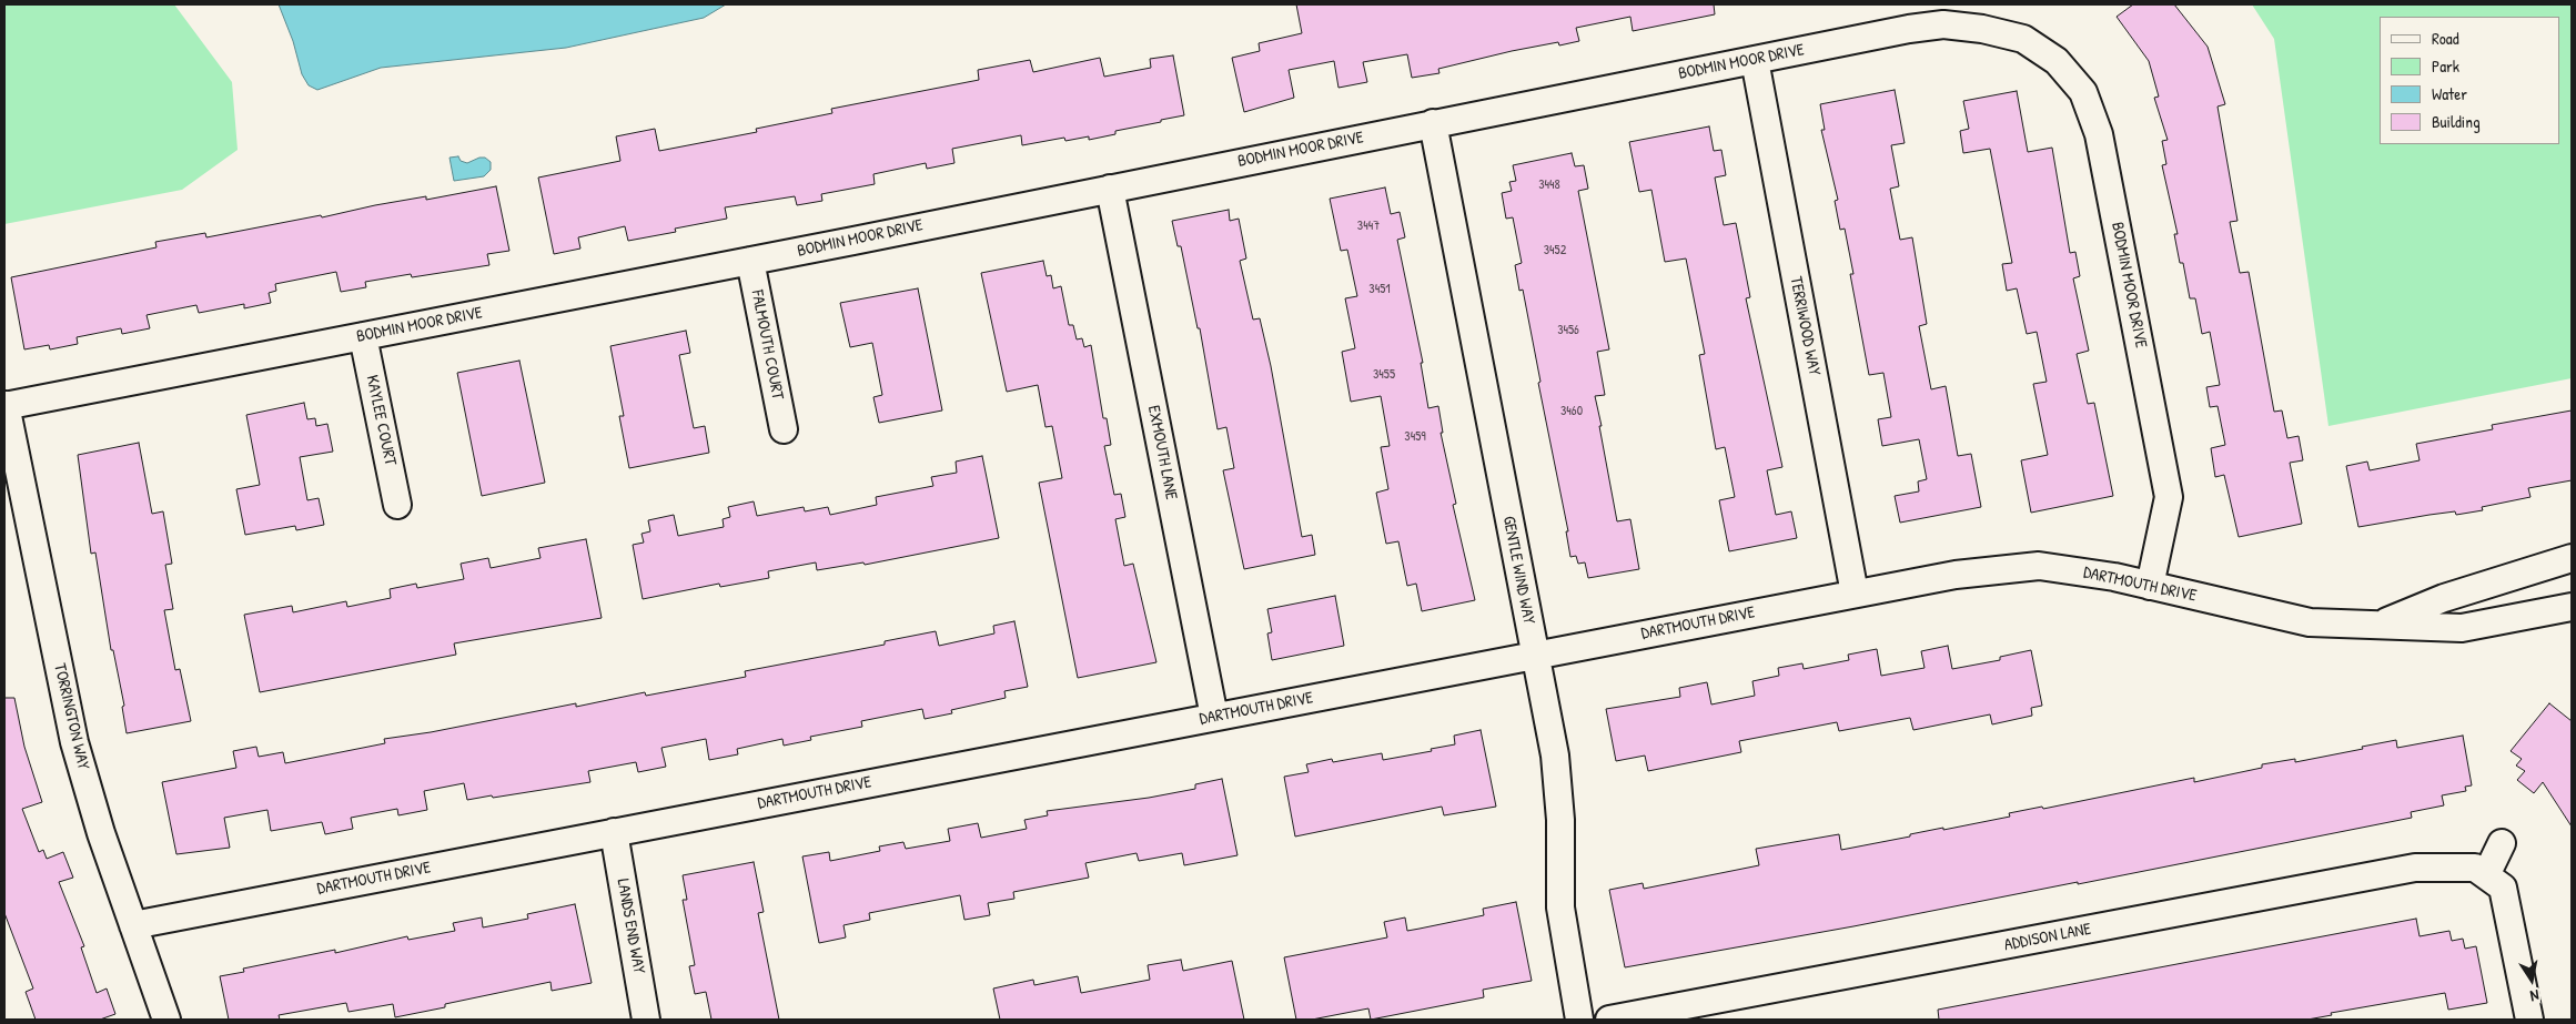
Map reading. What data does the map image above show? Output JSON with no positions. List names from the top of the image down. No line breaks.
{"streets":{"street":["BODMIN MOOR DRIVE","TERRIWOOD WAY","FALMOUTH COURT","KAYLEE COURT","EXMOUTH LANE","GENTLE WIND WAY","DARTMOUTH DRIVE","TORRINGTON WAY","LANDS END WAY","ADDISON LANE"]},"crossings":[["BODMIN MOOR DRIVE","TERRIWOOD WAY"],["BODMIN MOOR DRIVE","FALMOUTH COURT"],["BODMIN MOOR DRIVE","KAYLEE COURT"],["BODMIN MOOR DRIVE","EXMOUTH LANE"],["BODMIN MOOR DRIVE","GENTLE WIND WAY"],["BODMIN MOOR DRIVE","DARTMOUTH DRIVE"],["BODMIN MOOR DRIVE","TORRINGTON WAY"],["TERRIWOOD WAY","DARTMOUTH DRIVE"],["EXMOUTH LANE","DARTMOUTH DRIVE"],["GENTLE WIND WAY","DARTMOUTH DRIVE"],["DARTMOUTH DRIVE","TORRINGTON WAY"],["DARTMOUTH DRIVE","LANDS END WAY"]],"house_numbers":["3448","3447","3452","3451","3456","3455","3460","3459"],"legend":["Road","Park","Water","Building"],"north":"bottom"}
